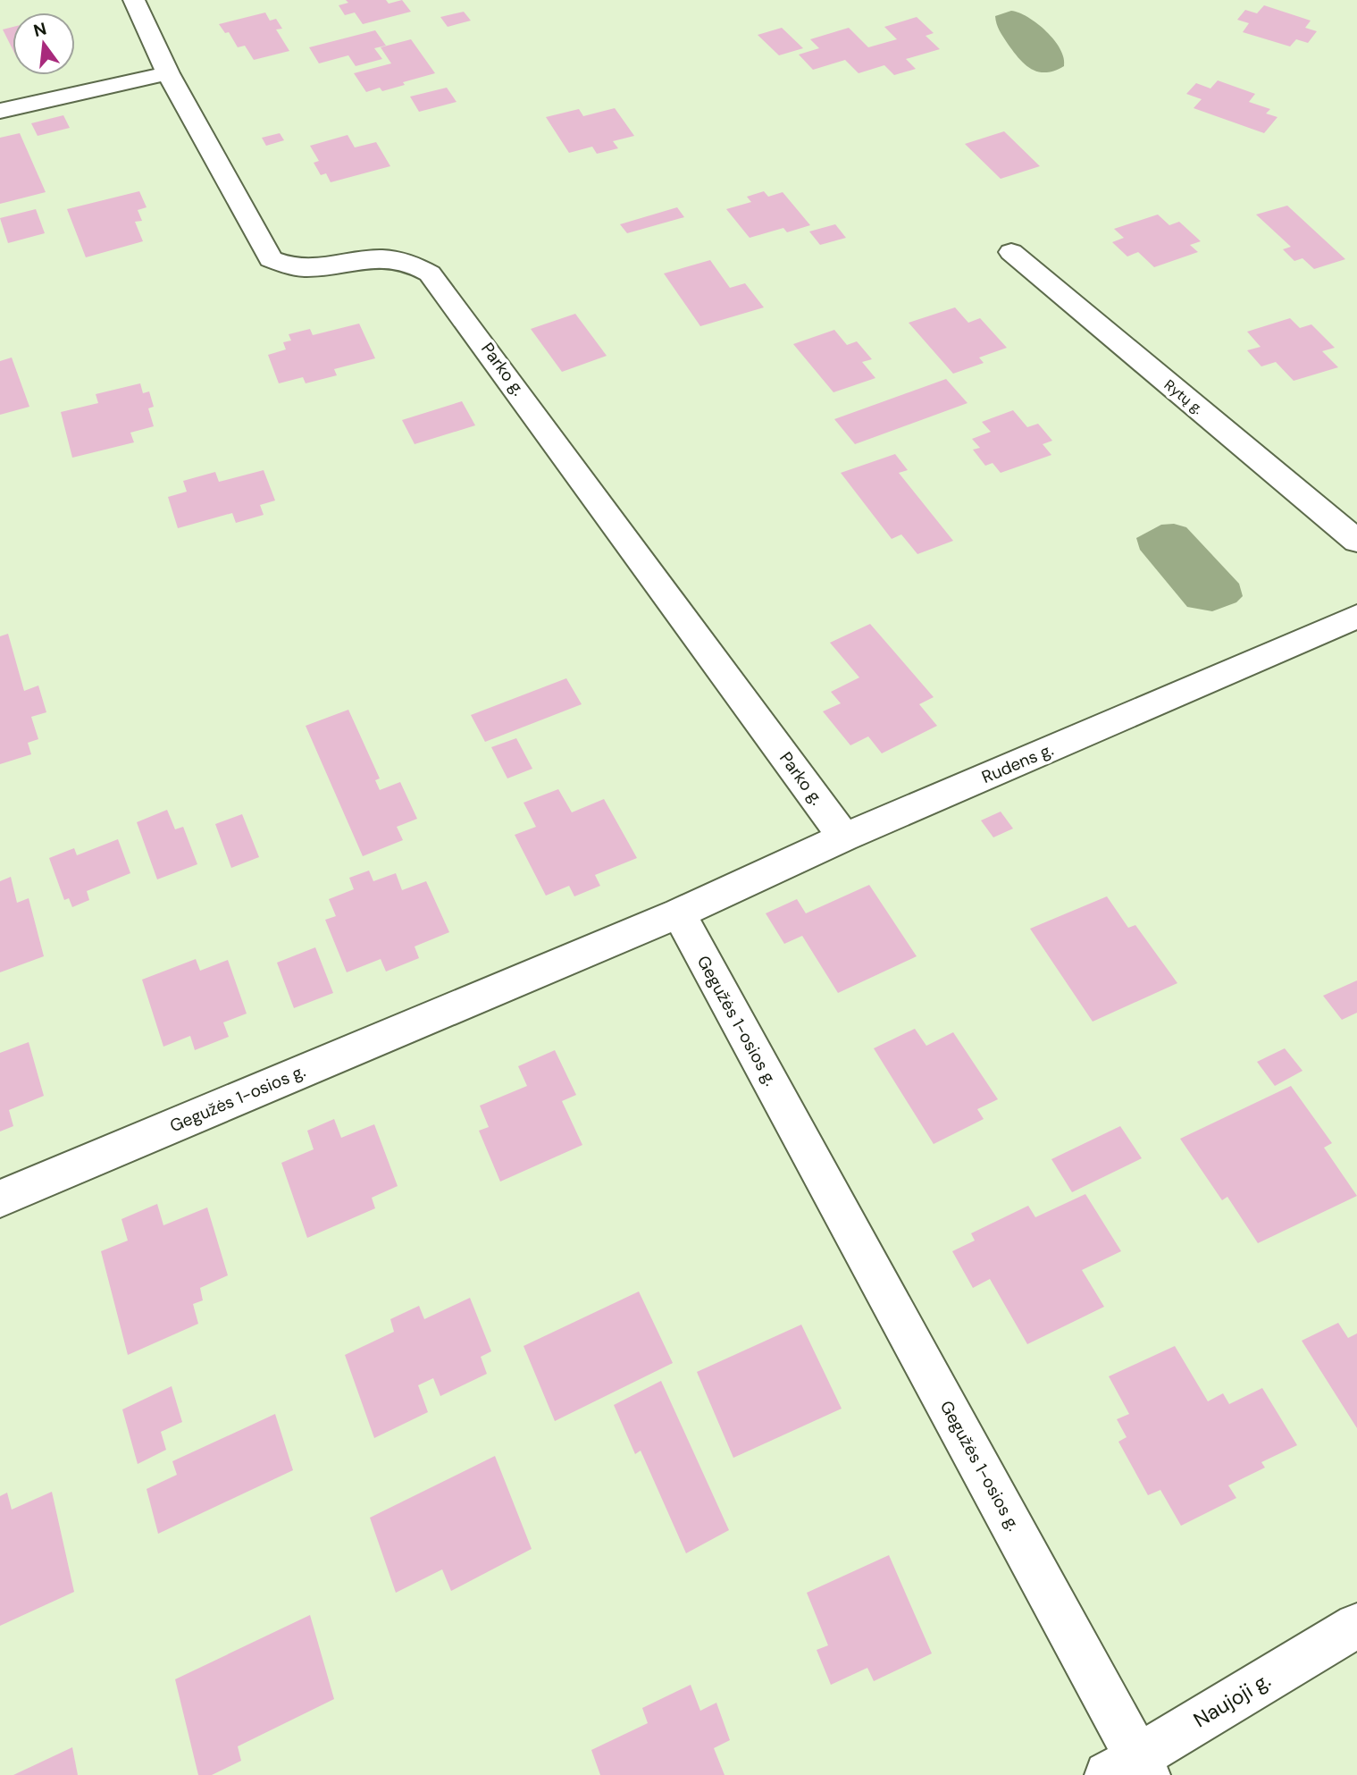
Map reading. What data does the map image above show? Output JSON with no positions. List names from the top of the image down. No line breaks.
{"streets":{"street":["Parko g.","Rytų g.","Rudens g.","Gegužės 1-osios g.","Naujoji g."]},"crossings":[["Parko g.","Rudens g."],["Rudens g.","Gegužės 1-osios g."],["Gegužės 1-osios g.","Naujoji g."]],"north":"top"}
